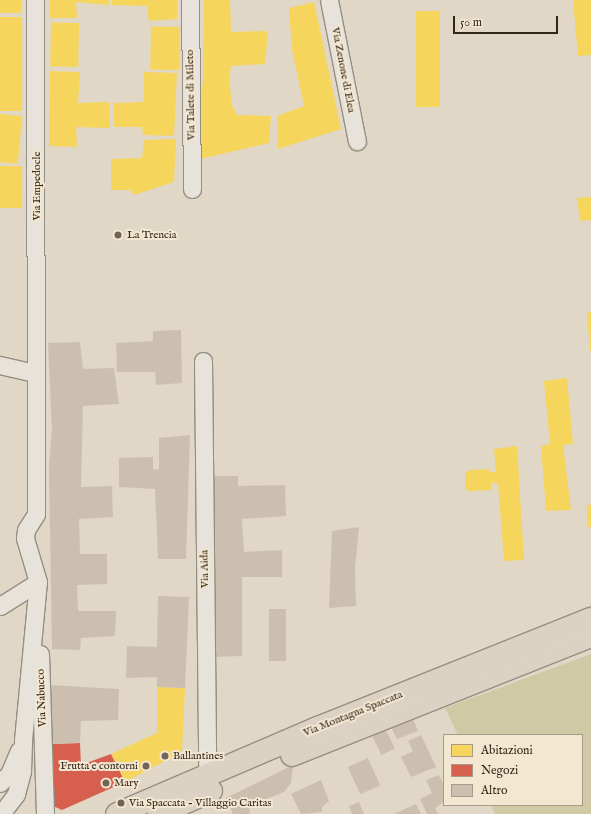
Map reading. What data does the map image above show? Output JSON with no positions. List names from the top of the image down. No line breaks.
{"streets":{"main road":["Via Montagna Spaccata"],"street":["Via Zenone di Elea","Via Talete di Mileto","Via Empedocle","Via Aida","Via Nabucco"]},"crossings":[["Via Empedocle","Via Nabucco"],["Via Aida","Via Montagna Spaccata"]],"places":["La Trencia","Ballantines","Frutta e contorni","Mary","Via Spaccata - Villaggio Caritas"],"legend":["Abitazioni","Negozi","Altro"],"scale_bar":"50 m"}
